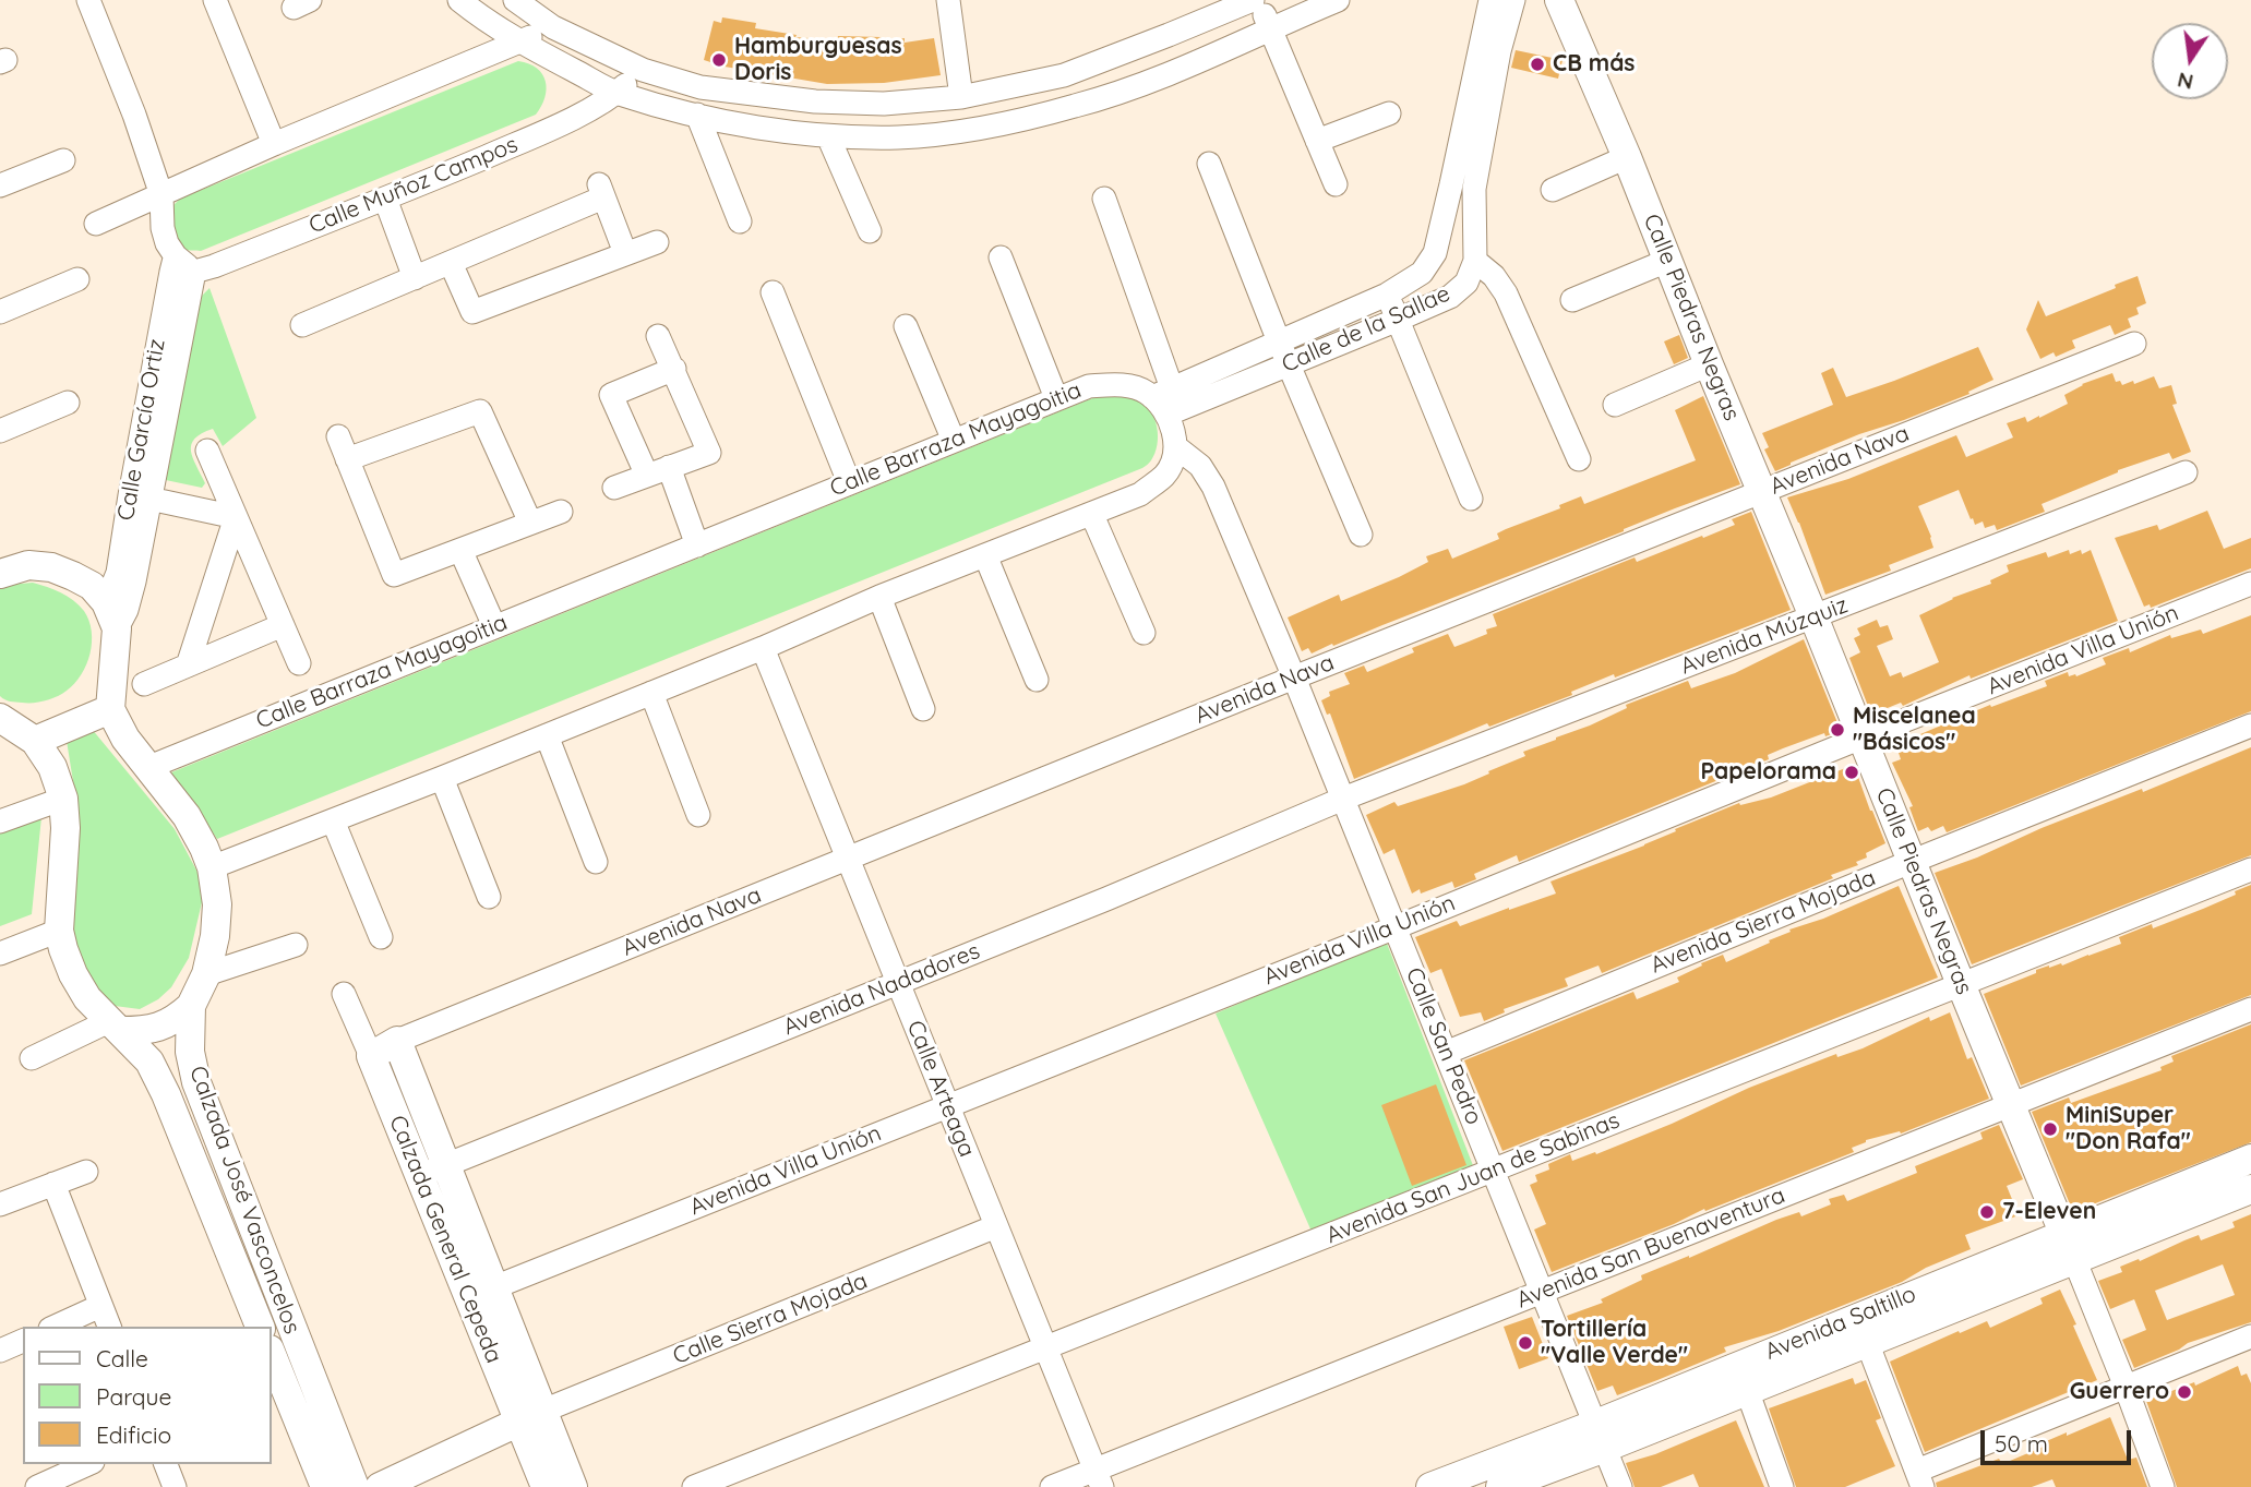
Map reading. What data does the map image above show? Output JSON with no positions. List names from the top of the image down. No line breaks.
{"streets":{"street":["Calle Muñoz Campos","Calle Piedras Negras","Calle de la Sallae","Calle García Ortiz","Calle Barraza Mayagoitia","Avenida Nava","Avenida Múzquiz","Avenida Villa Unión","Avenida Sierra Mojada","Avenida Nadadores","Calle San Pedro","Calle Arteaga","Avenida San Juan de Sabinas","Calzada José Vasconcelos","Calzada General Cepeda","Avenida San Buenaventura","Calle Sierra Mojada","Avenida Saltillo"]},"crossings":[["Calle Muñoz Campos","Calle García Ortiz"],["Calle Piedras Negras","Avenida Nava"],["Calle Piedras Negras","Avenida Múzquiz"],["Calle Piedras Negras","Avenida Villa Unión"],["Calle Piedras Negras","Avenida Sierra Mojada"],["Calle Piedras Negras","Avenida San Juan de Sabinas"],["Calle Piedras Negras","Avenida San Buenaventura"],["Calle Piedras Negras","Avenida Saltillo"],["Calle de la Sallae","Calle Barraza Mayagoitia"],["Calle Barraza Mayagoitia","Calzada José Vasconcelos"],["Avenida Nava","Calle San Pedro"],["Avenida Nava","Calle Arteaga"],["Avenida Nava","Calzada General Cepeda"],["Avenida Múzquiz","Avenida Nadadores"],["Avenida Múzquiz","Calle San Pedro"],["Avenida Villa Unión","Calle San Pedro"],["Avenida Villa Unión","Calle Arteaga"],["Avenida Villa Unión","Calzada General Cepeda"],["Avenida Sierra Mojada","Calle San Pedro"],["Avenida Nadadores","Calle San Pedro"],["Avenida Nadadores","Calle Arteaga"],["Avenida Nadadores","Calzada General Cepeda"],["Calle San Pedro","Avenida San Juan de Sabinas"],["Calle San Pedro","Avenida San Buenaventura"],["Calle San Pedro","Avenida Saltillo"],["Calle Arteaga","Avenida San Juan de Sabinas"],["Calle Arteaga","Avenida San Buenaventura"],["Calle Arteaga","Calle Sierra Mojada"],["Calzada General Cepeda","Calle Sierra Mojada"]],"places":["Hamburguesas Doris","CB más","Miscelanea \"Básicos\"","Papelorama","MiniSuper \"Don Rafa\"","7-Eleven","Tortillería \"Valle Verde\"","Guerrero"],"legend":["Calle","Parque","Edificio"],"scale_bar":"50 m","north":"bottom"}
